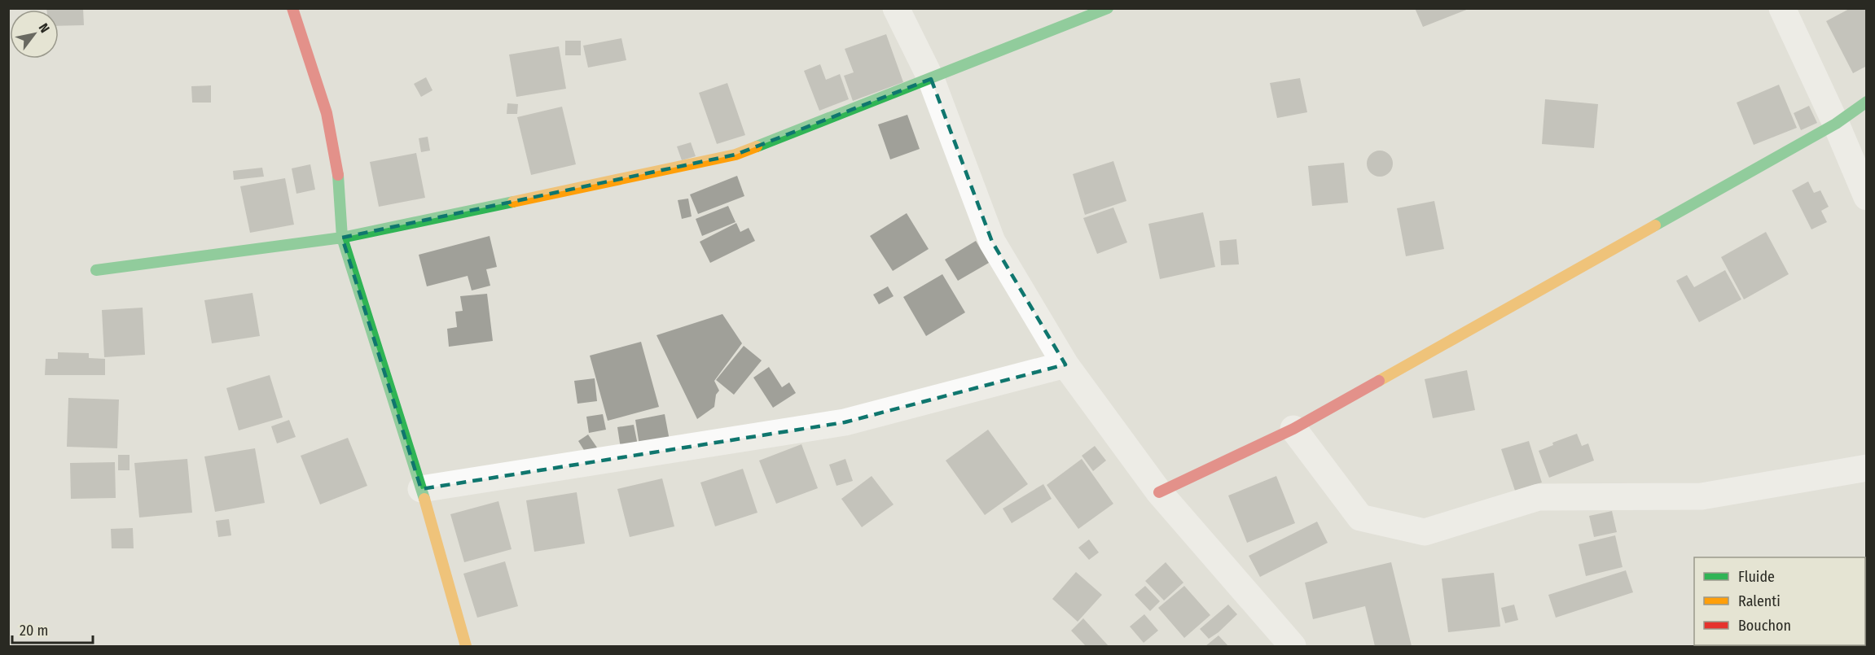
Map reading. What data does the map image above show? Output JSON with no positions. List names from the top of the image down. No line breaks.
{"legend":["Fluide","Ralenti","Bouchon"],"scale_bar":"20 m","north":"top right"}
